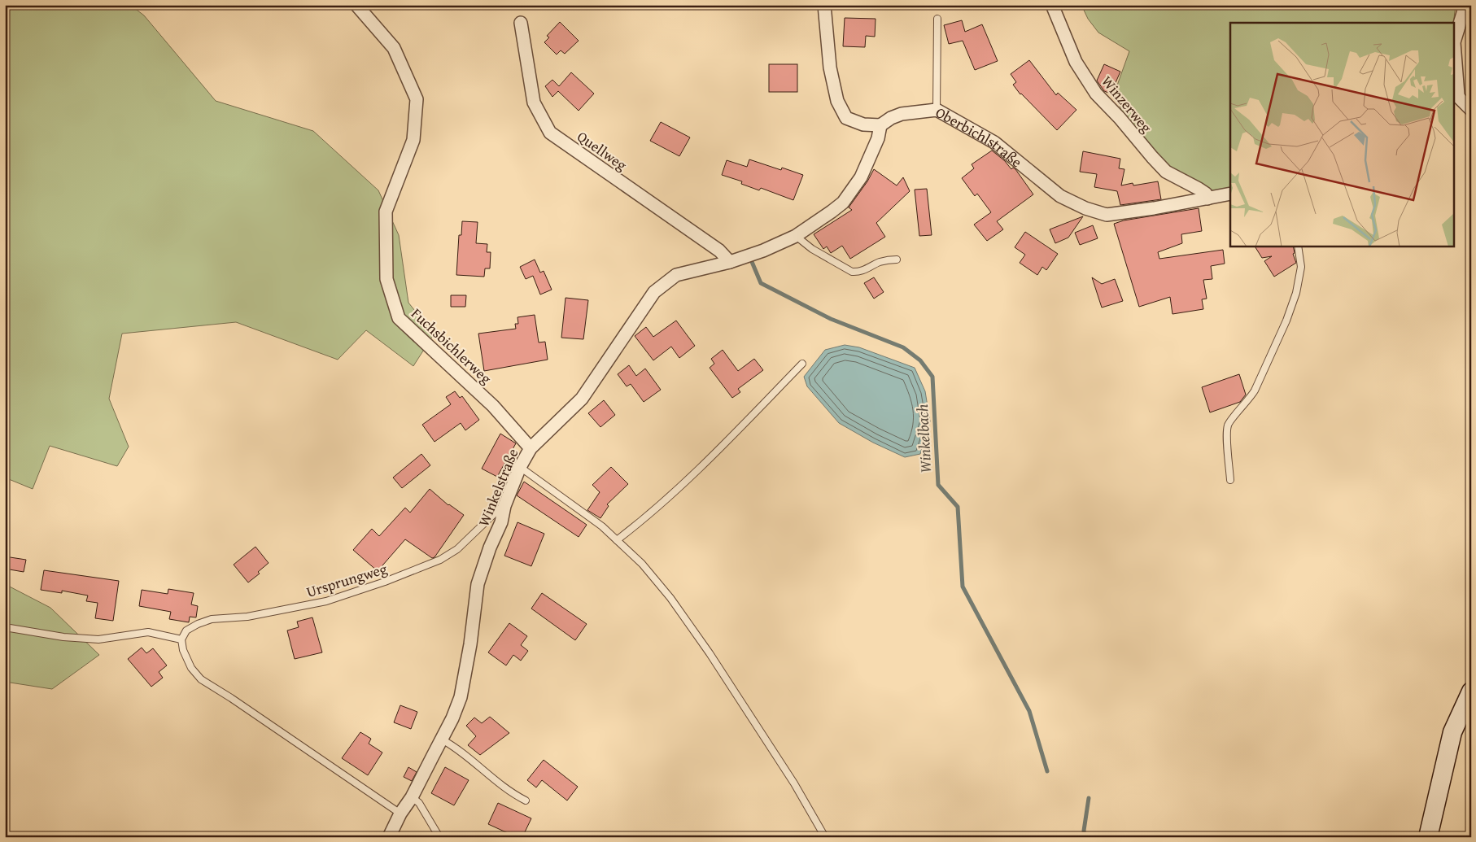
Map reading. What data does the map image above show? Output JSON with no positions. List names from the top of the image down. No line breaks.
{"streets":{"street":["Winzerweg","Oberbichlstraße","Quellweg","Fuchsbichlerweg","Winkelstraße"],"lane":["Ursprungweg"]},"crossings":[["Winzerweg","Oberbichlstraße"],["Quellweg","Winkelstraße"],["Fuchsbichlerweg","Winkelstraße"],["Winkelstraße","Ursprungweg"]],"water":["Winkelbach"]}
